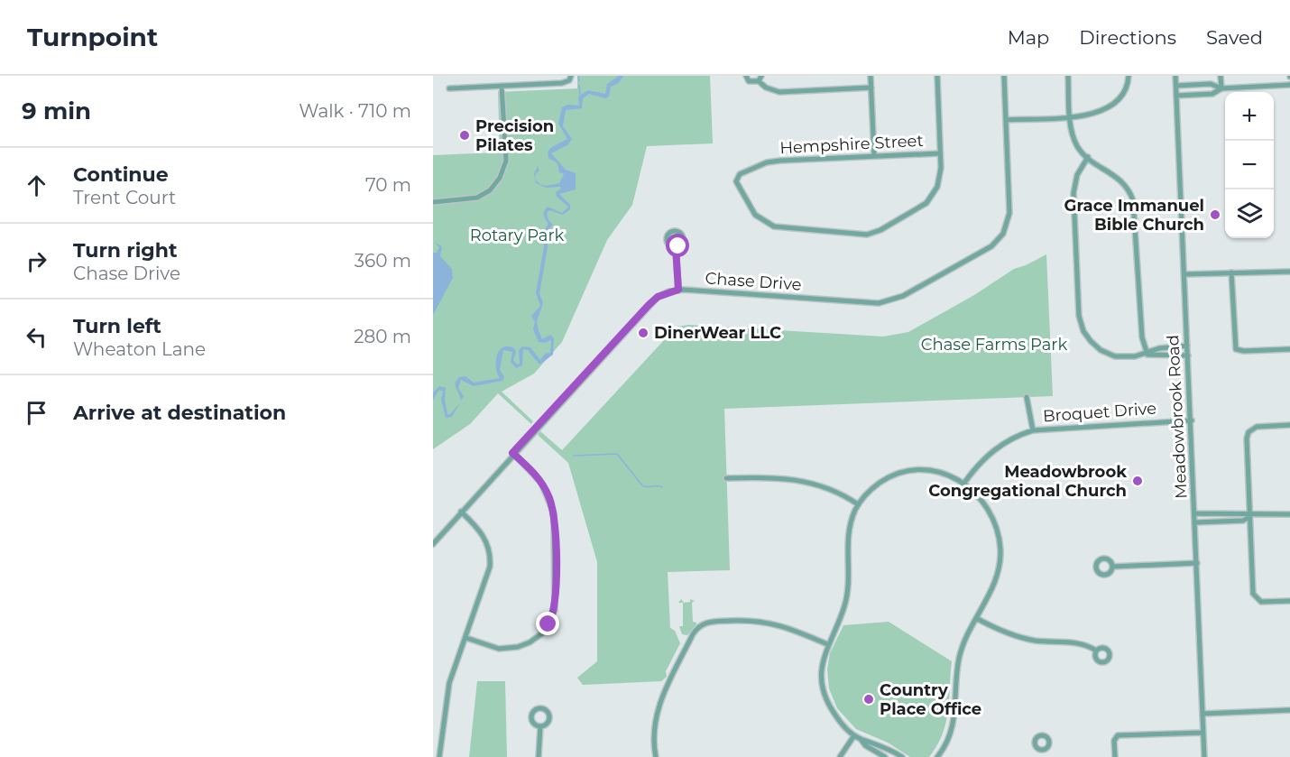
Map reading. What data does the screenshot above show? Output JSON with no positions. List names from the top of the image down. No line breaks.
{"streets":{"street":["Hempshire Street","Chase Drive","Broquet Drive","Meadowbrook Road"]},"crossings":[["Broquet Drive","Meadowbrook Road"]],"parks":["Rotary Park","Chase Farms Park"],"places":["Precision Pilates","Grace Immanuel Bible Church","DinerWear LLC","Meadowbrook Congregational Church","Country Place Office"],"page":{"header":"Turnpoint","nav":["Map","Directions","Saved"],"heading":["9 min","Walk · 710 m"],"map_buttons":["+","−"],"list":[["Continue","Trent Court","70 m"],["Turn right","Chase Drive","360 m"],["Turn left","Wheaton Lane","280 m"],"Arrive at destination"]}}
